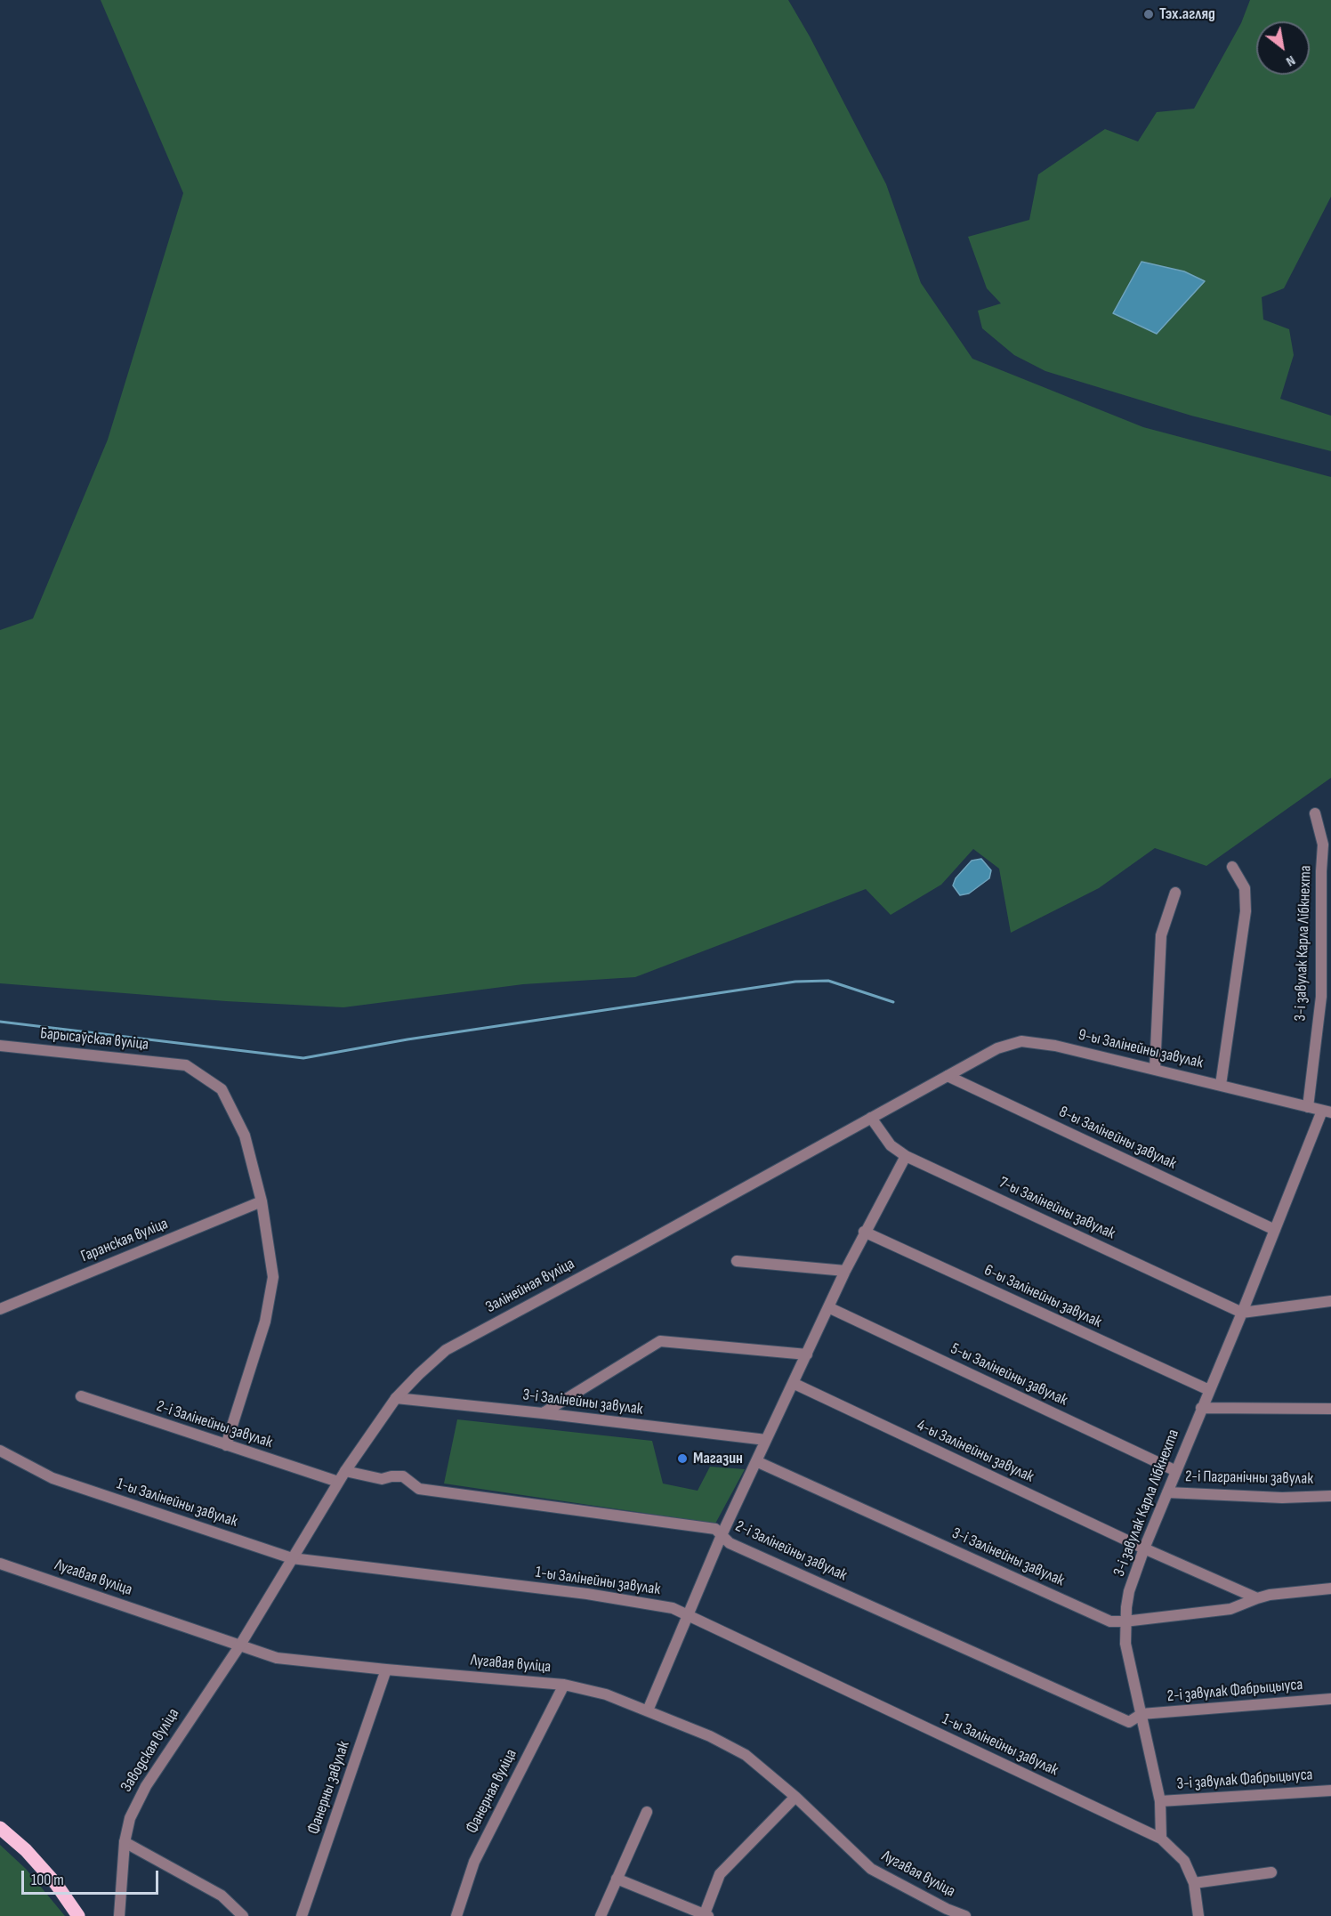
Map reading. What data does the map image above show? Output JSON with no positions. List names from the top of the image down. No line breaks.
{"streets":{"street":["3-і завулак Карла Лібкнехта","Барысаўская вуліца","9-ы Залінейны завулак","8-ы Залінейны завулак","7-ы Залінейны завулак","Гаранская вуліца","Залінейная вуліца","6-ы Залінейны завулак","5-ы Залінейны завулак","3-і Залінейны завулак","2-і Залінейны завулак","4-ы Залінейны завулак","2-і Пагранічны завулак","1-ы Залінейны завулак","Лугавая вуліца","2-і завулак Фабрыцыуса","Заводская вуліца","3-і завулак Фабрыцыуса","Фанерны завулак","Фанерная вуліца"]},"crossings":[["3-і завулак Карла Лібкнехта","9-ы Залінейны завулак"],["3-і завулак Карла Лібкнехта","8-ы Залінейны завулак"],["3-і завулак Карла Лібкнехта","7-ы Залінейны завулак"],["3-і завулак Карла Лібкнехта","6-ы Залінейны завулак"],["3-і завулак Карла Лібкнехта","5-ы Залінейны завулак"],["3-і завулак Карла Лібкнехта","3-і Залінейны завулак"],["3-і завулак Карла Лібкнехта","2-і Залінейны завулак"],["3-і завулак Карла Лібкнехта","4-ы Залінейны завулак"],["3-і завулак Карла Лібкнехта","2-і Пагранічны завулак"],["3-і завулак Карла Лібкнехта","1-ы Залінейны завулак"],["3-і завулак Карла Лібкнехта","2-і завулак Фабрыцыуса"],["3-і завулак Карла Лібкнехта","3-і завулак Фабрыцыуса"],["Барысаўская вуліца","Гаранская вуліца"],["9-ы Залінейны завулак","8-ы Залінейны завулак"],["9-ы Залінейны завулак","Залінейная вуліца"],["8-ы Залінейны завулак","Залінейная вуліца"],["7-ы Залінейны завулак","Залінейная вуліца"],["Залінейная вуліца","3-і Залінейны завулак"],["Залінейная вуліца","2-і Залінейны завулак"],["Залінейная вуліца","1-ы Залінейны завулак"],["Залінейная вуліца","Лугавая вуліца"],["Залінейная вуліца","Заводская вуліца"],["3-і Залінейны завулак","4-ы Залінейны завулак"],["2-і Залінейны завулак","2-і завулак Фабрыцыуса"],["Лугавая вуліца","Заводская вуліца"],["Лугавая вуліца","Фанерны завулак"],["Лугавая вуліца","Фанерная вуліца"]],"places":["Тэх.агляд","Магазин"],"scale_bar":"100 m","north":"bottom right"}
